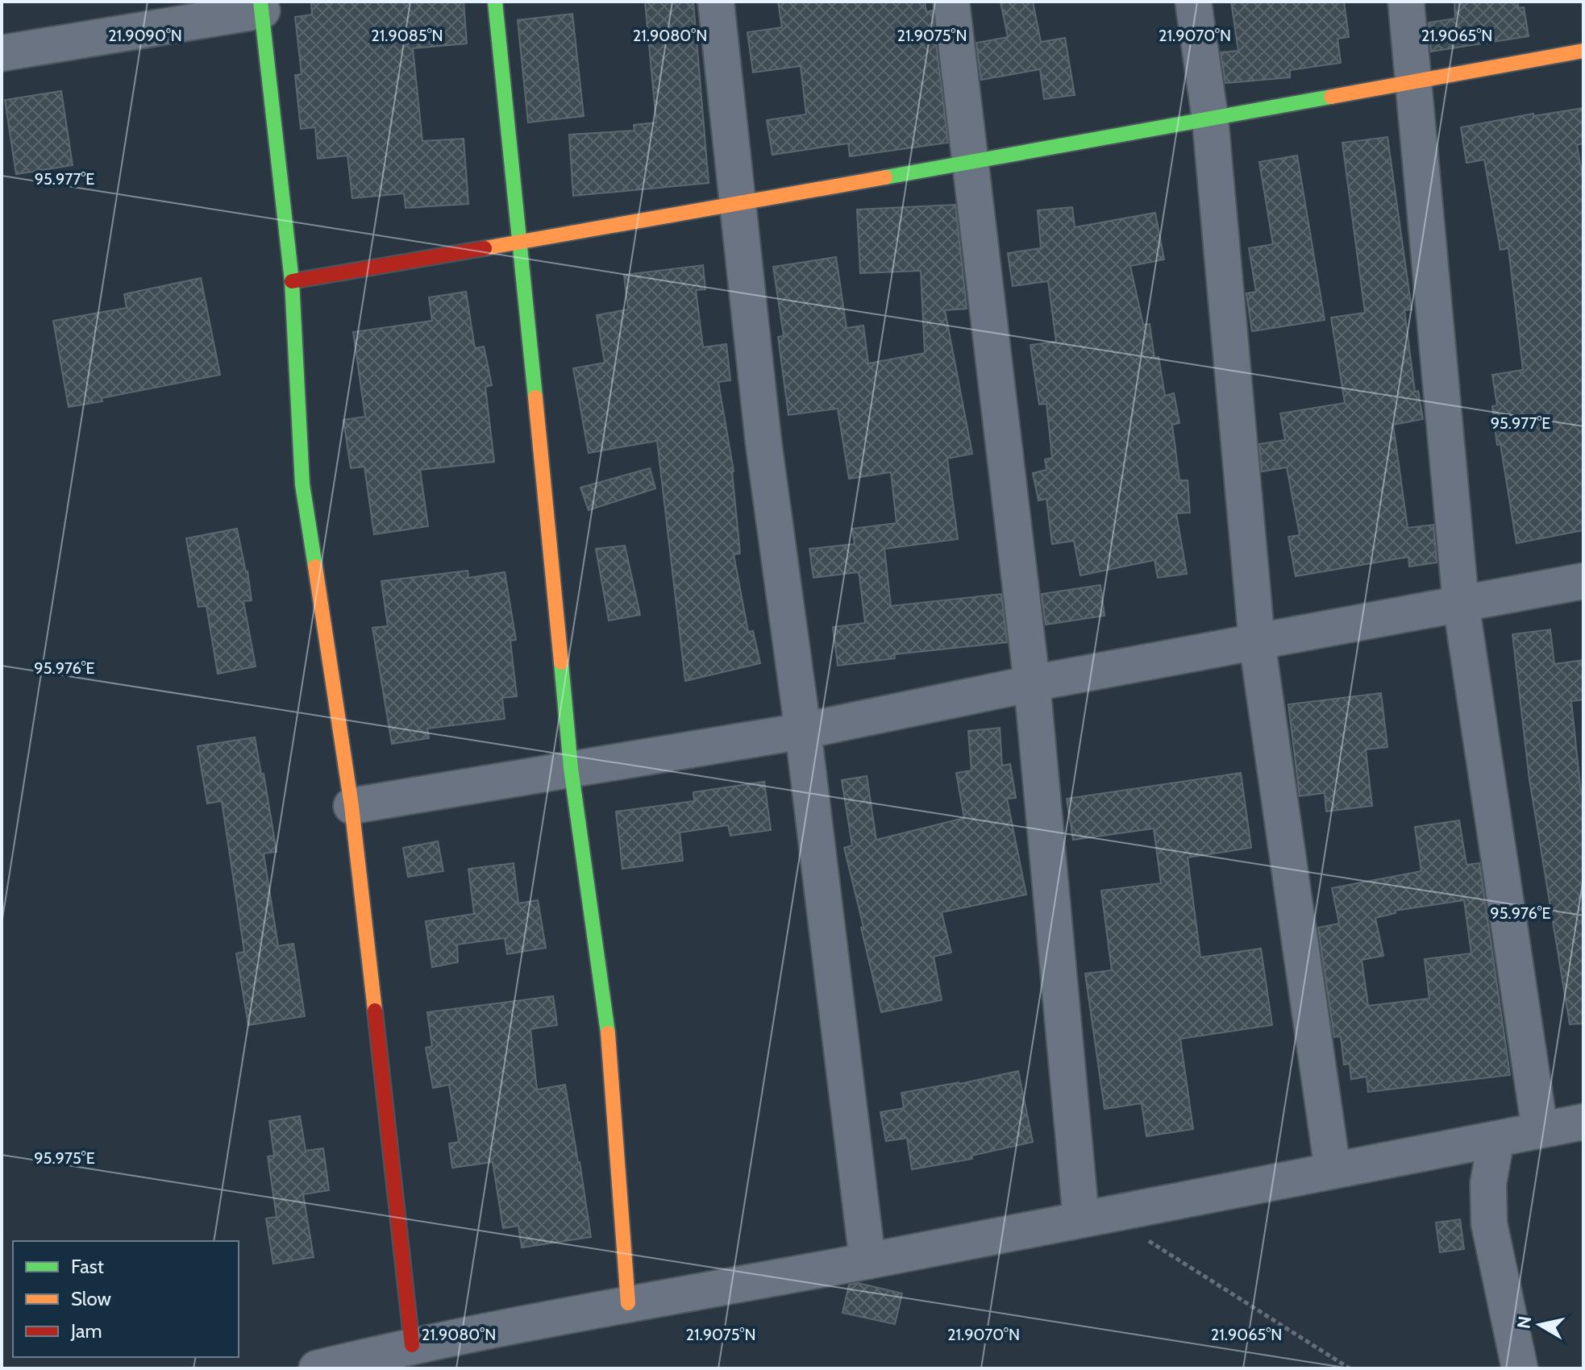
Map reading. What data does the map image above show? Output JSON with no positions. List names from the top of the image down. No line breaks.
{"legend":["Fast","Slow","Jam"],"north":"left","coordinates":["21.9085°N","21.9080°N","21.9075°N","21.9070°N","21.9065°N","21.9090°N","95.977°E","95.976°E","95.975°E"]}
